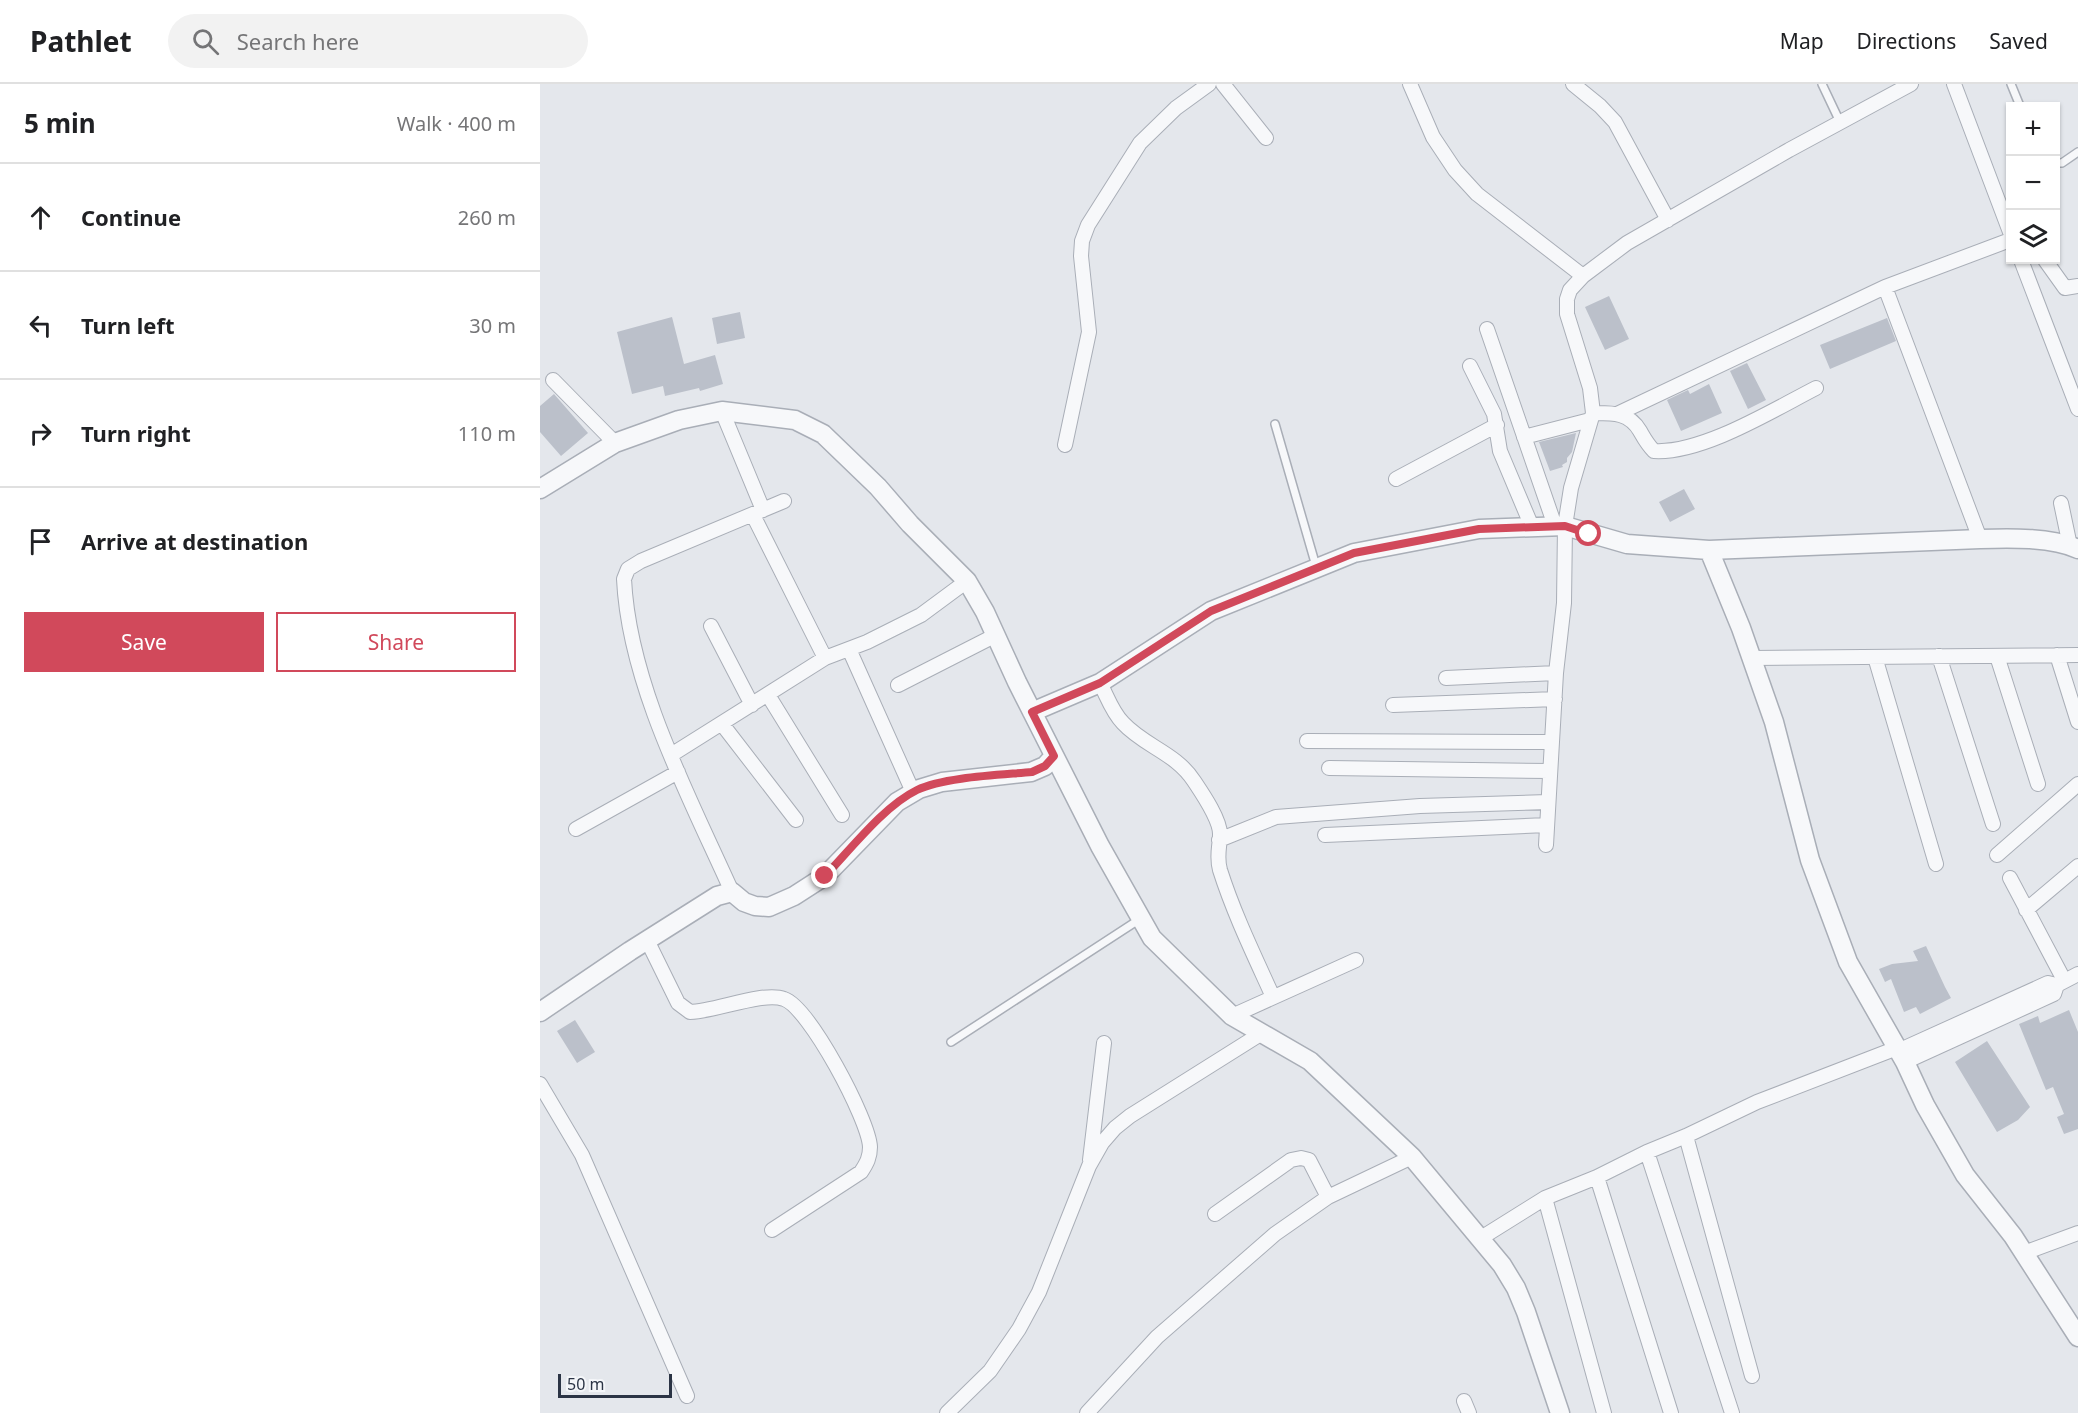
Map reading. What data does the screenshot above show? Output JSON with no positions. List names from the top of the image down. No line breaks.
{"scale_bar":"50 m","page":{"header":"Pathlet","search":"Search here","nav":["Map","Directions","Saved"],"heading":["5 min","Walk · 400 m"],"map_buttons":["+","−"],"list":[["Continue","260 m"],["Turn left","30 m"],["Turn right","110 m"],"Arrive at destination"],"buttons":["Save","Share"],"scale":"50 m"}}
